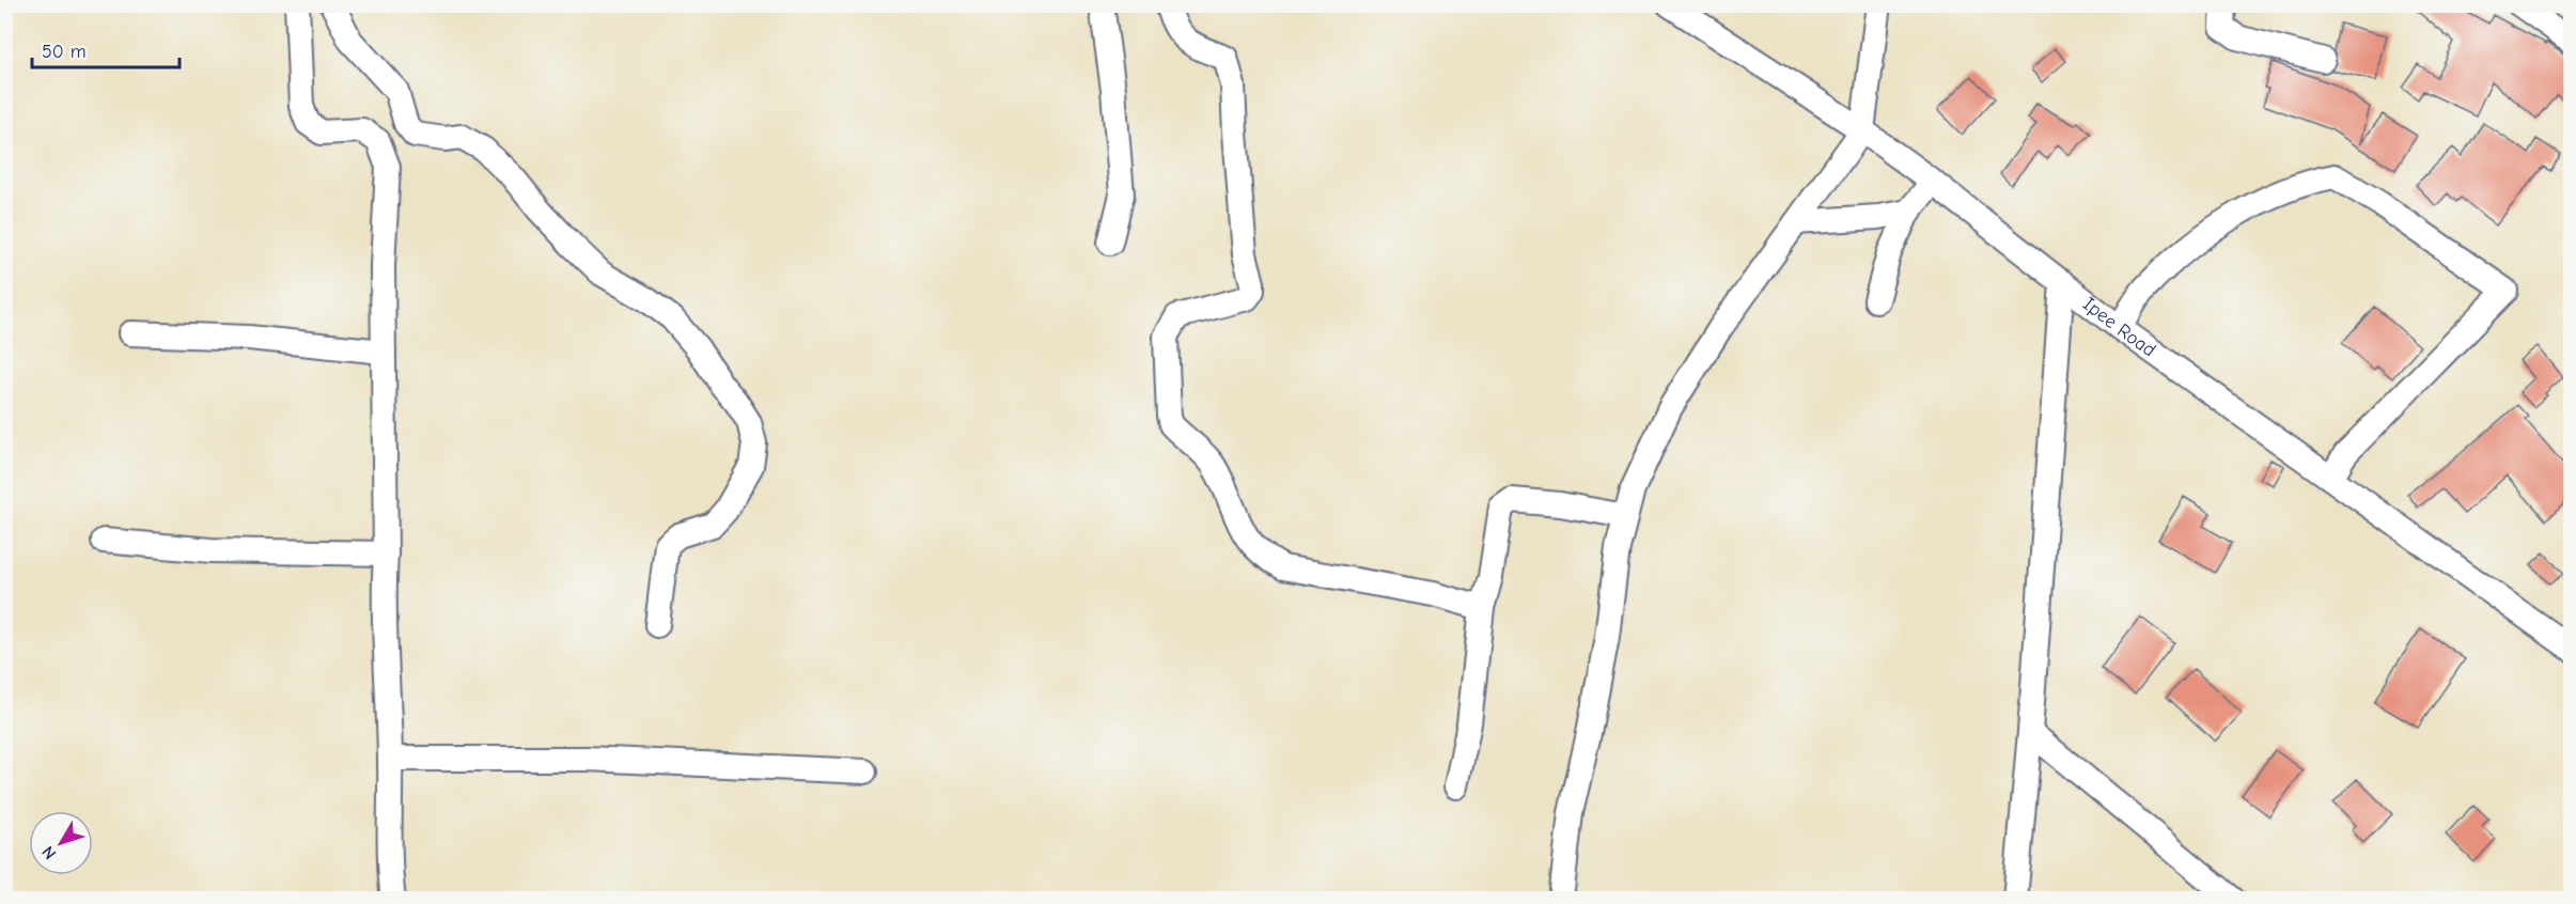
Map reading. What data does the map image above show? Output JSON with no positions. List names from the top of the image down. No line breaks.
{"streets":{"street":["Ipee Road"]},"scale_bar":"50 m","north":"bottom left"}
